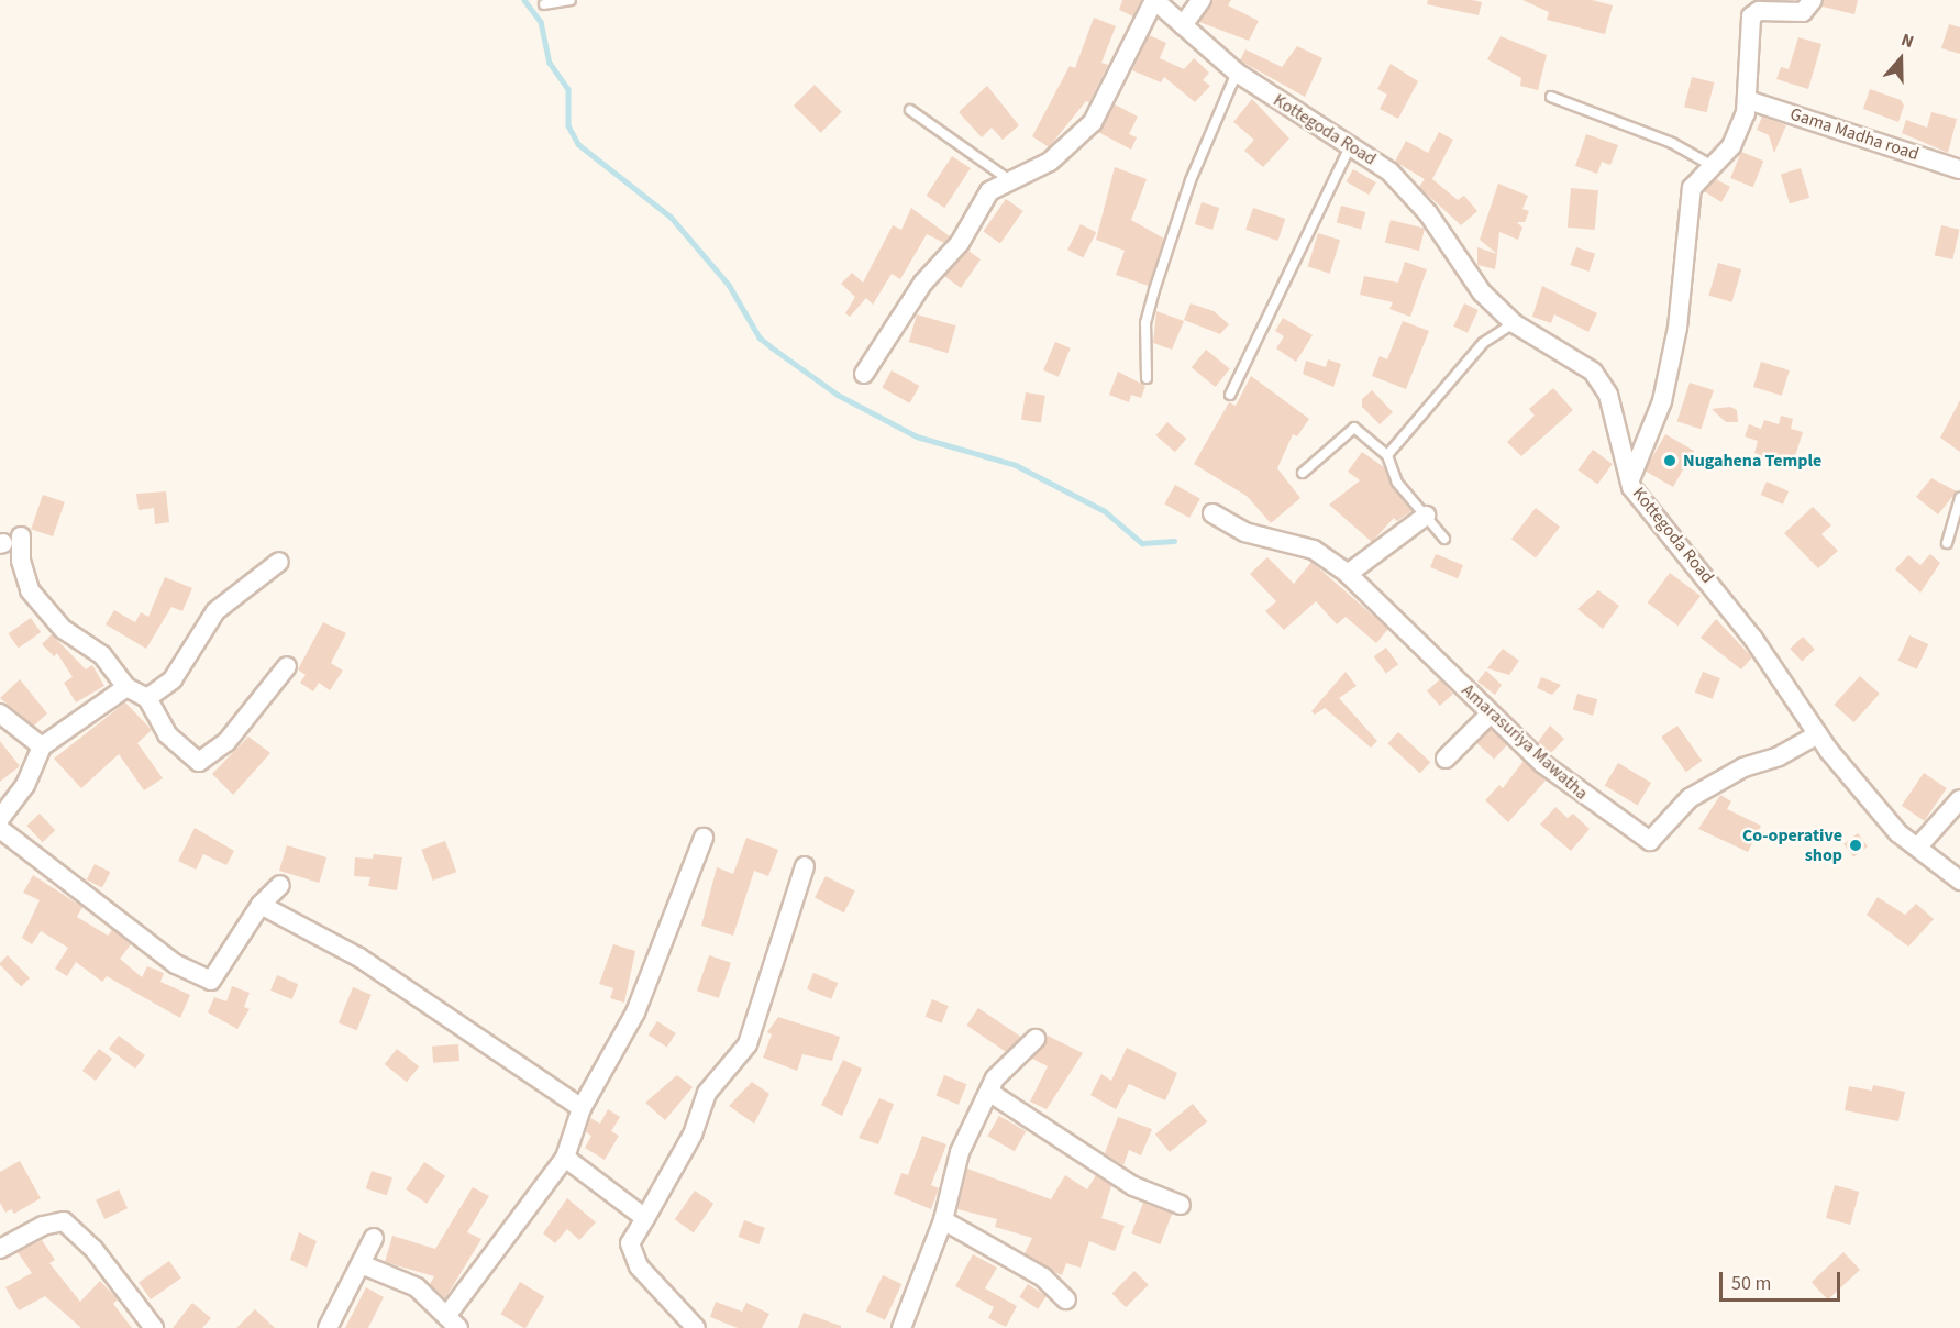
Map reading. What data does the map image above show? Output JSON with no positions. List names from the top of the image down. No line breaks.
{"streets":{"street":["Kottegoda Road","Gama Madha road","Amarasuriya Mawatha"]},"crossings":[["Kottegoda Road","Amarasuriya Mawatha"]],"places":["Nugahena Temple","Co-operative shop"],"scale_bar":"50 m","north":"top"}
